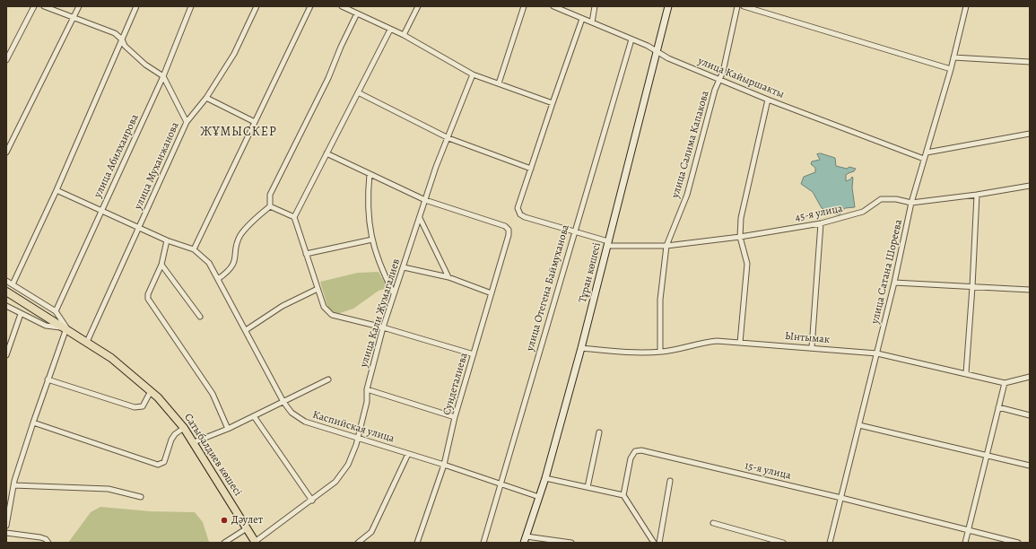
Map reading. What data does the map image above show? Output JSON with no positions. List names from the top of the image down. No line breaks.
{"streets":{"main road":["Сатыбалдиев көшесі"],"street":["улица Кайыршакты","улица Салима Капакова","улица Абилхаирова","улица Муханжанова","45-я улица","улица Сатана Шореева","Тұран көшесі","улица Отегена Баймуханова","улица Кали Жумагалиев","Ынтымак","Сундеталиева","Каспийская улица","15-я улица"]},"crossings":[["улица Кайыршакты","улица Салима Капакова"],["улица Кайыршакты","улица Сатана Шореева"],["улица Кайыршакты","Тұран көшесі"],["улица Кайыршакты","улица Отегена Баймуханова"],["улица Салима Капакова","45-я улица"],["улица Салима Капакова","Ынтымак"],["улица Абилхаирова","Каспийская улица"],["улица Муханжанова","Каспийская улица"],["улица Муханжанова","Сатыбалдиев көшесі"],["45-я улица","улица Сатана Шореева"],["45-я улица","Тұран көшесі"],["улица Сатана Шореева","Ынтымак"],["улица Сатана Шореева","15-я улица"],["Тұран көшесі","Ынтымак"],["Тұран көшесі","Каспийская улица"],["улица Отегена Баймуханова","Каспийская улица"],["улица Кали Жумагалиев","Сундеталиева"],["улица Кали Жумагалиев","Каспийская улица"],["улица Кали Жумагалиев","Сатыбалдиев көшесі"],["Сундеталиева","Каспийская улица"]],"districts":["ЖҰМЫСКЕР"],"places":["Дәулет"]}
